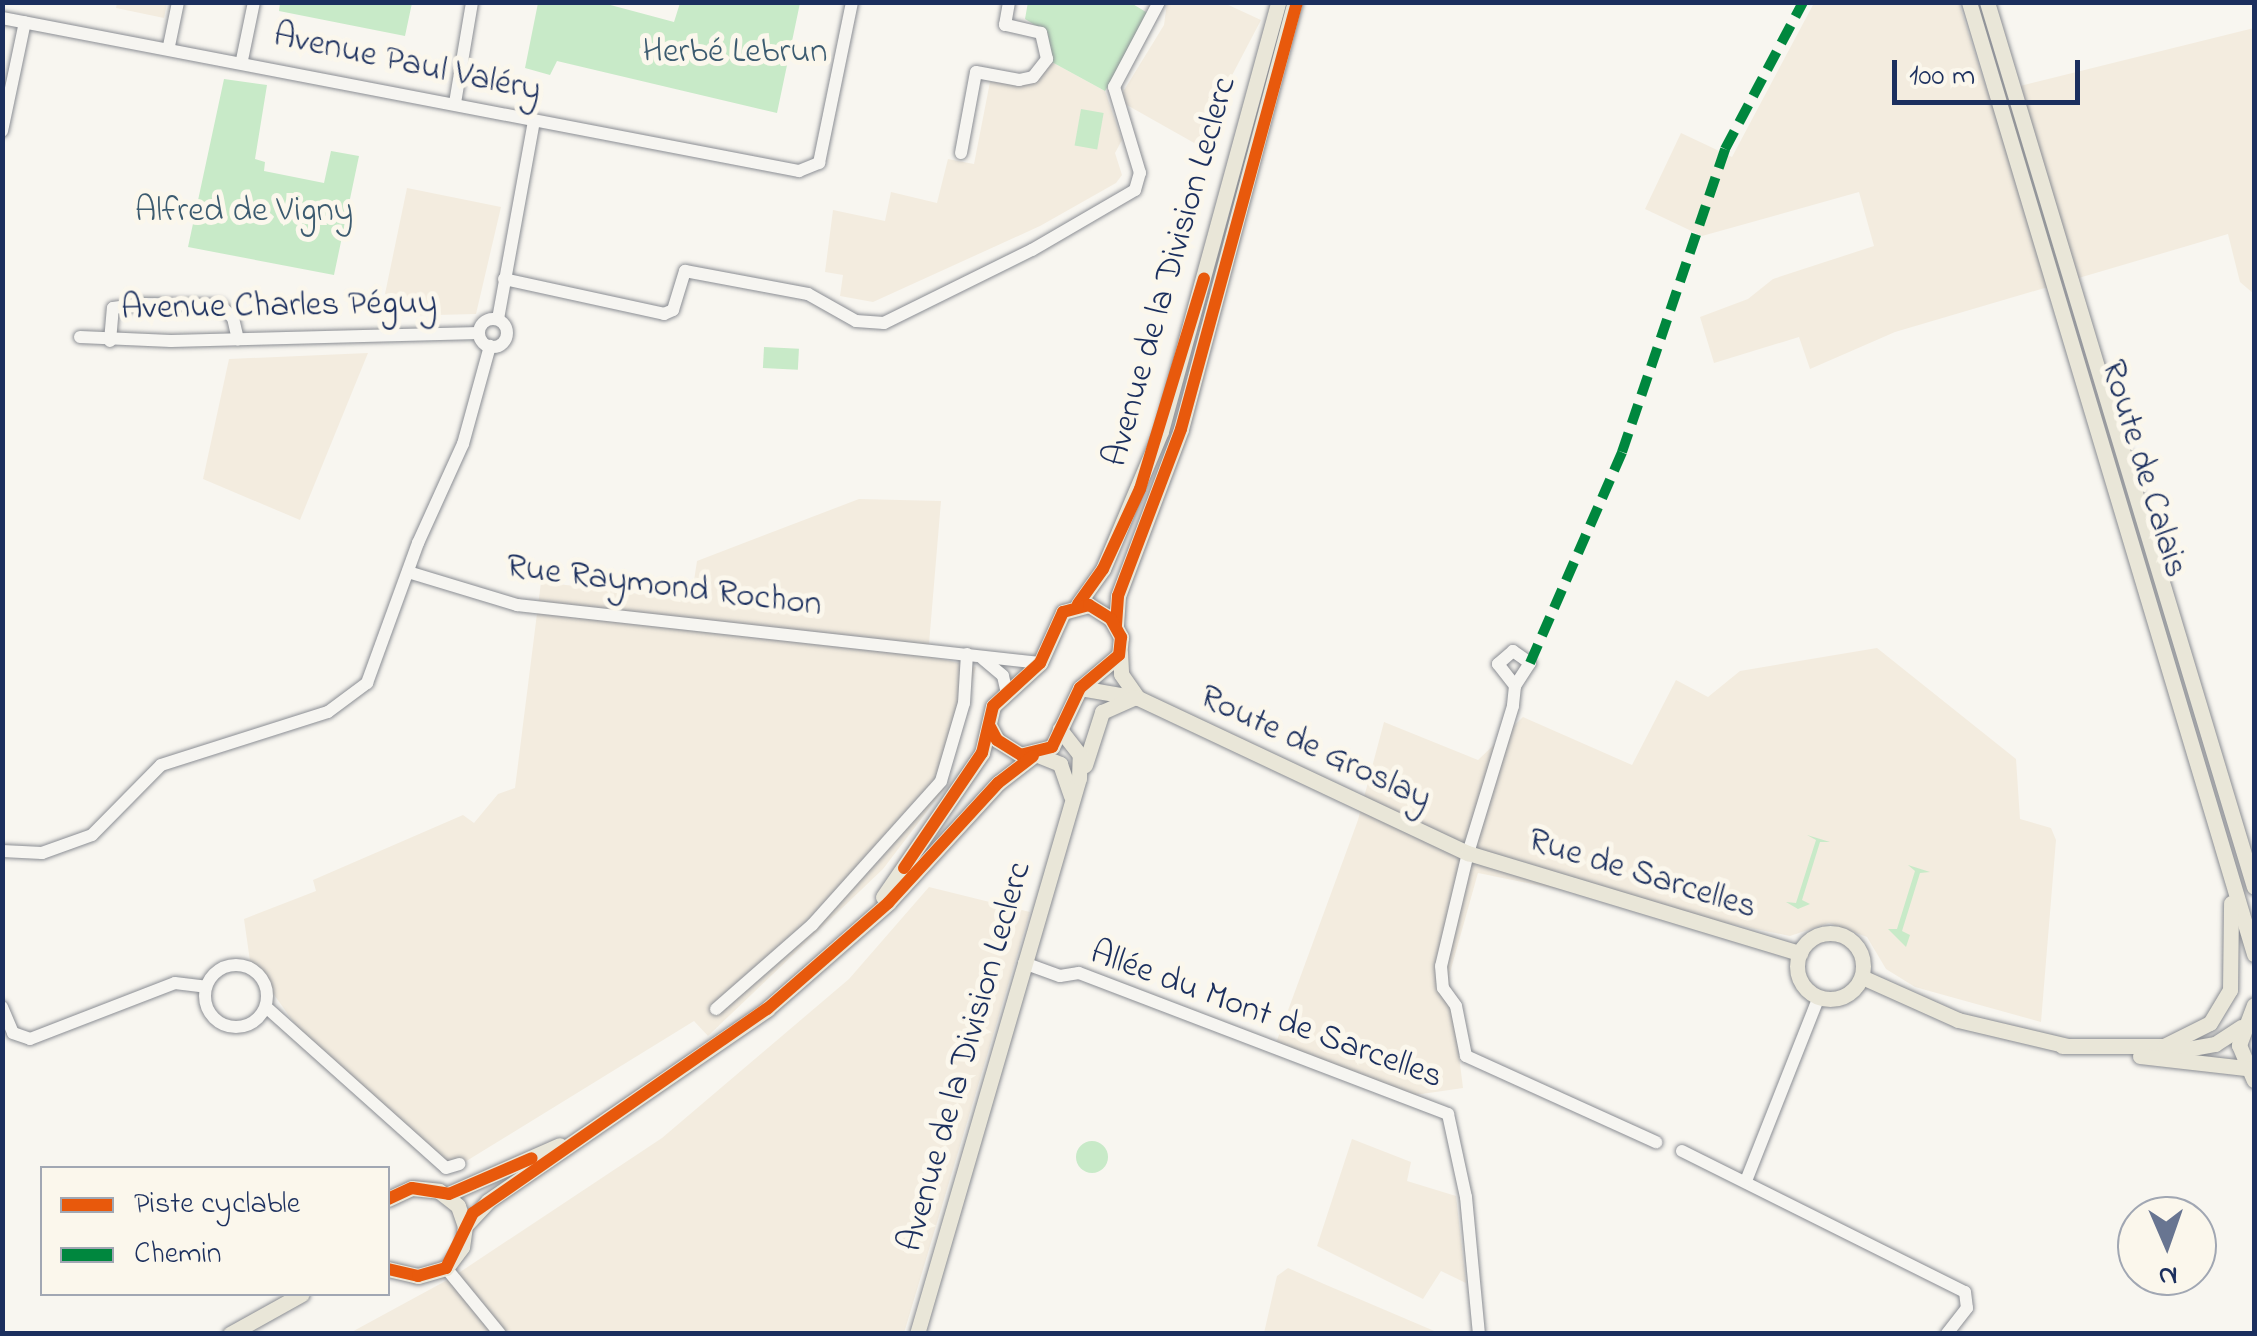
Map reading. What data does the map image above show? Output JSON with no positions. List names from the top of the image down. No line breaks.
{"streets":{"main road":["Avenue de la Division Leclerc","Route de Calais","Route de Groslay","Rue de Sarcelles"],"street":["Avenue Paul Valéry","Avenue Charles Péguy","Rue Raymond Rochon","Allée du Mont de Sarcelles"]},"crossings":[["Avenue de la Division Leclerc","Rue Raymond Rochon"],["Avenue de la Division Leclerc","Route de Groslay"],["Avenue de la Division Leclerc","Allée du Mont de Sarcelles"],["Route de Groslay","Rue de Sarcelles"]],"parks":["Herbé Lebrun","Alfred de Vigny"],"legend":["Piste cyclable","Chemin"],"scale_bar":"100 m","north":"bottom"}
